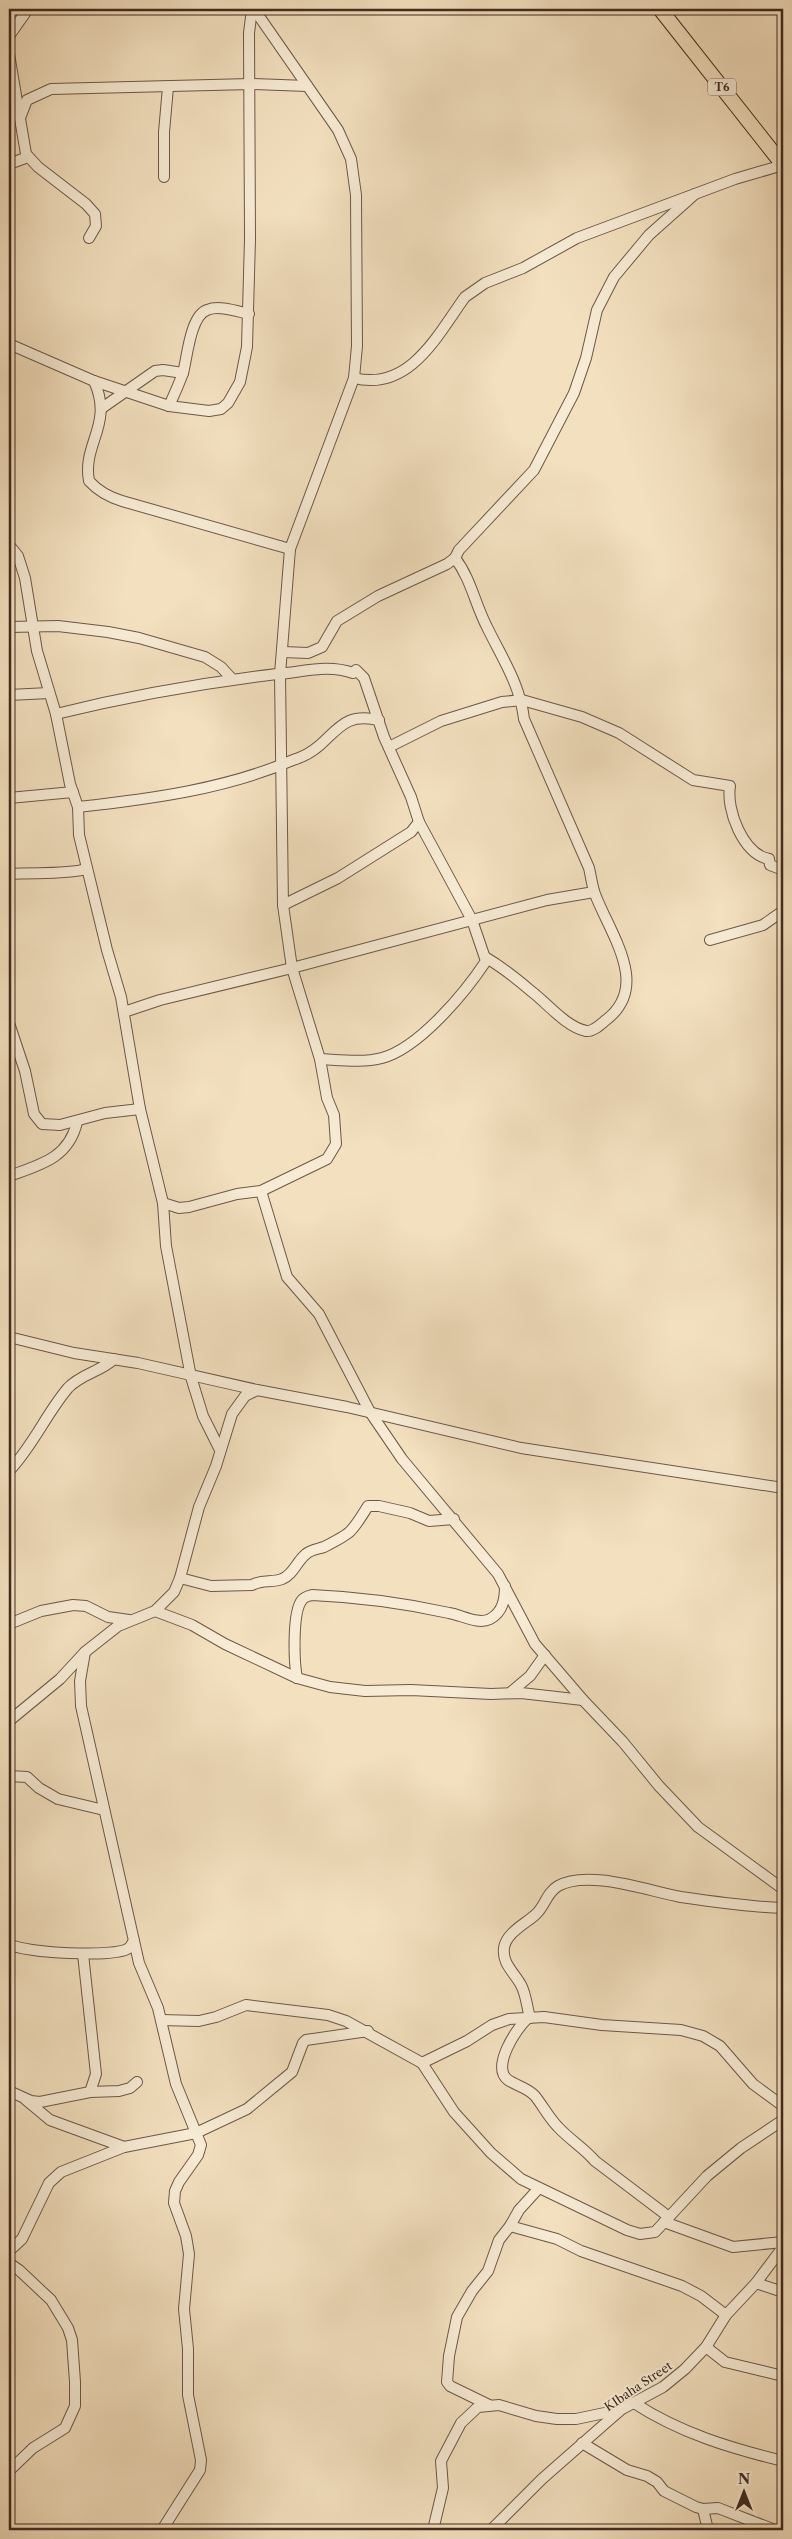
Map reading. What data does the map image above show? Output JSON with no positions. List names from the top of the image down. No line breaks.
{"streets":{"highway":["T6"],"street":["KIbaha Street"]},"north":"top"}
